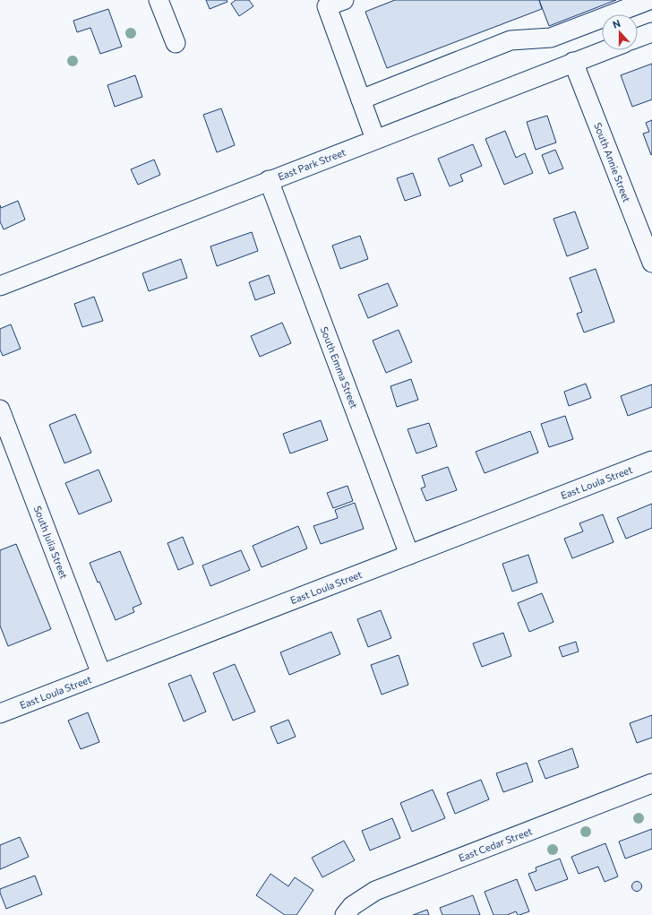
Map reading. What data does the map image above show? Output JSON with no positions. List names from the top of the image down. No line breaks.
{"streets":{"street":["South Annie Street","East Park Street","South Emma Street","East Loula Street","South Julia Street","East Cedar Street"]},"crossings":[["South Annie Street","East Park Street"],["East Park Street","South Emma Street"],["South Emma Street","East Loula Street"],["East Loula Street","South Julia Street"]],"north":"top"}
